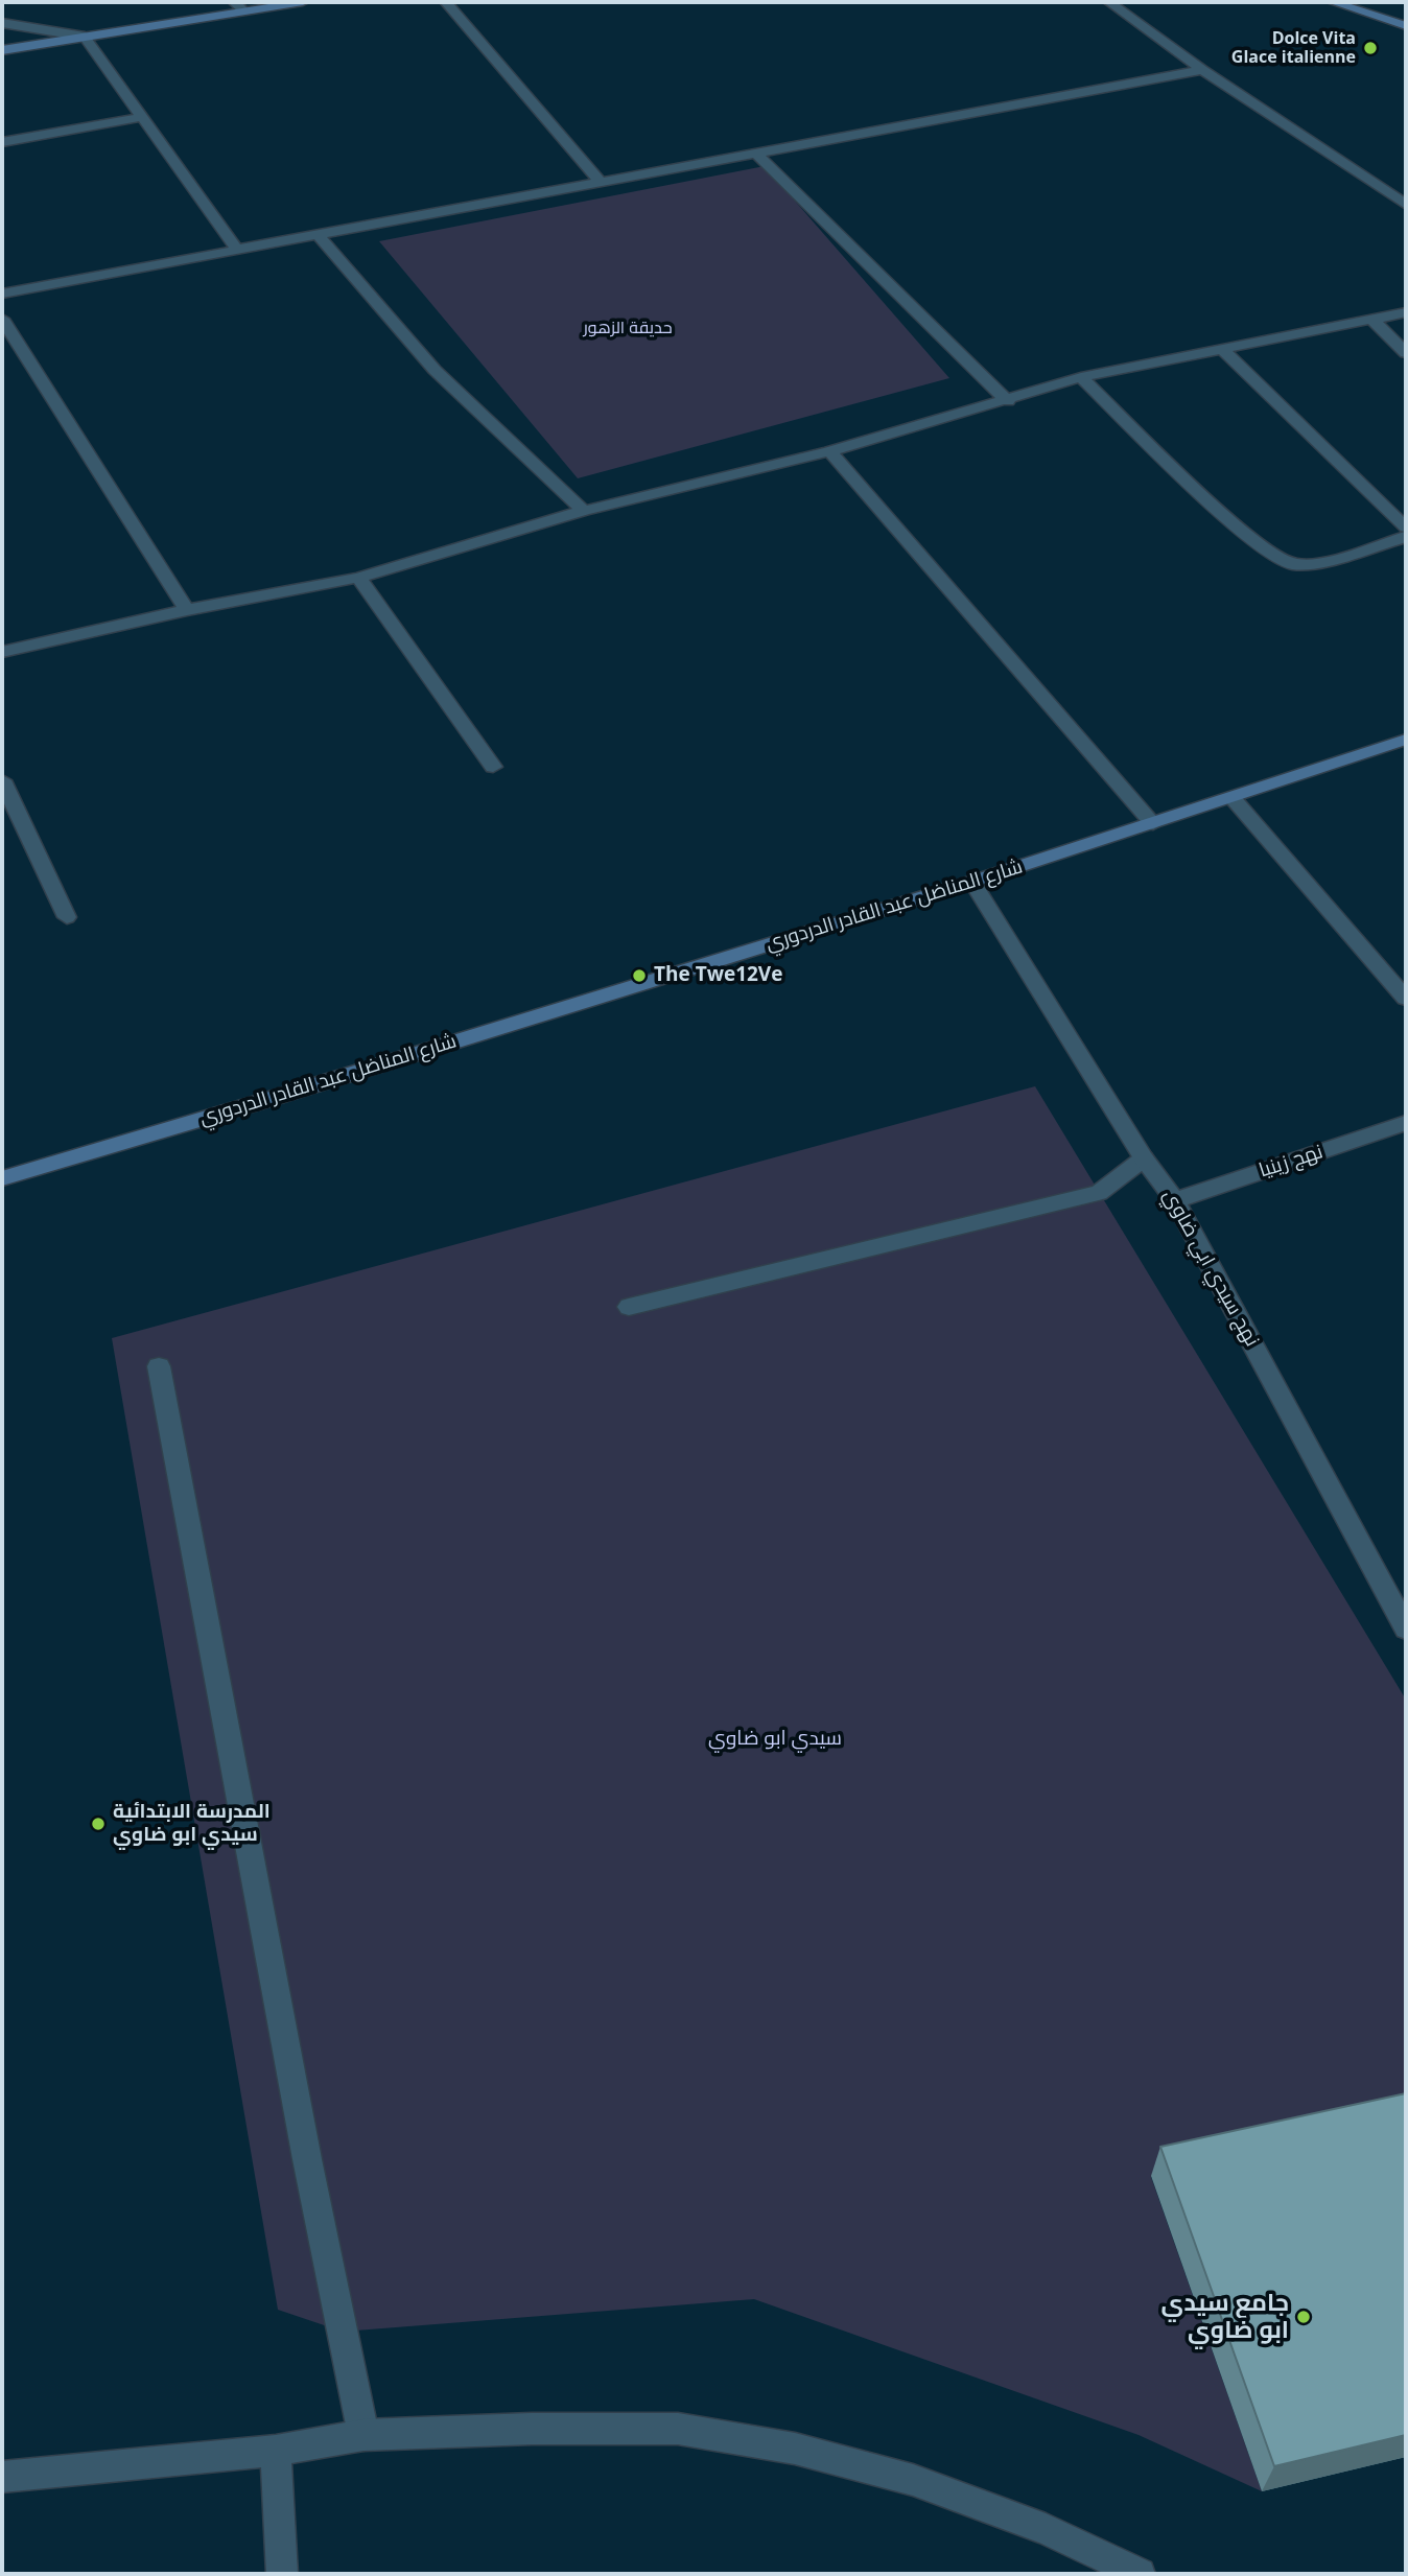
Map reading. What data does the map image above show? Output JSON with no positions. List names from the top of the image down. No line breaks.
{"streets":{"street":["شارع المناضل عبد القادر الدردوري","نهج زينيا","نهج سيدي ابي ضاوي"]},"crossings":[["شارع المناضل عبد القادر الدردوري","نهج سيدي ابي ضاوي"],["نهج زينيا","نهج سيدي ابي ضاوي"]],"parks":["حديقة الزهور","سيدي ابو ضاوي"],"places":["Dolce Vita Glace italienne","The Twe12Ve","المدرسة الابتدائية سيدي ابو ضاوي","جامع سيدي ابو ضاوي"]}
